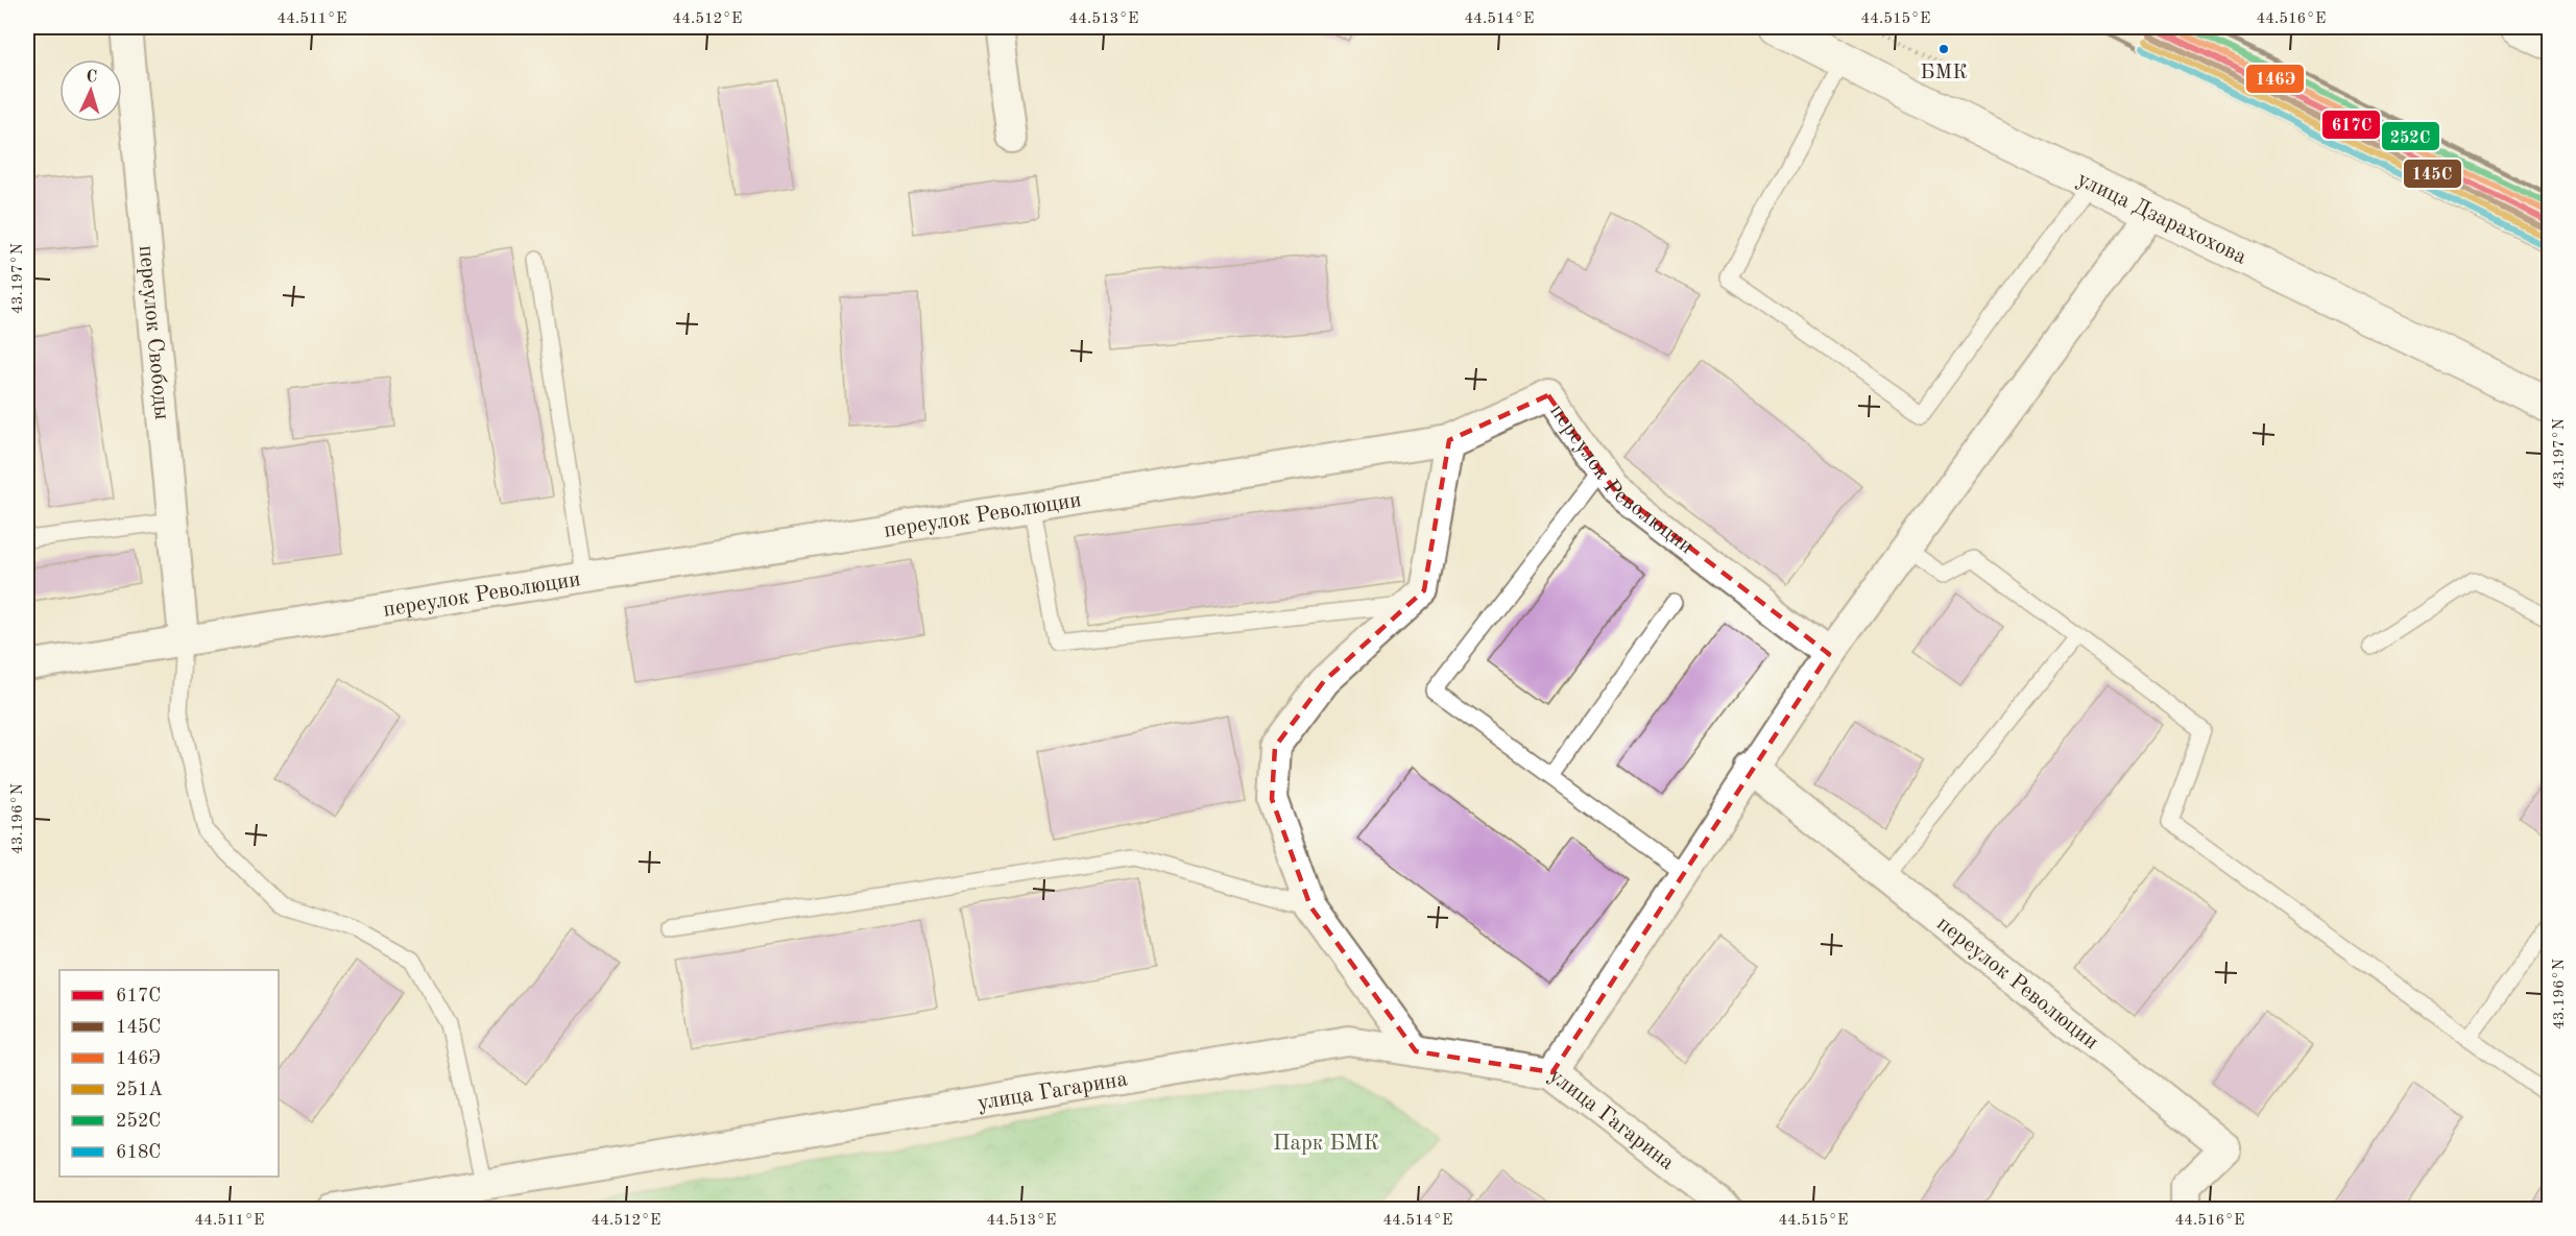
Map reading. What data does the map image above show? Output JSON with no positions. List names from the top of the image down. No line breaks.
{"streets":{"street":["улица Дзарахохова","переулок Свободы","переулок Революции","улица Гагарина"]},"crossings":[["переулок Свободы","переулок Революции"]],"parks":["Парк БМК"],"places":["БМК"],"lines":["transit line 617C","transit line 146Э","transit line 252С","transit line 145С","transit line 251А","transit line 618С"],"legend":["617C","145С","146Э","251А","252С","618С"],"north":"top","coordinates":["44.511°E","44.512°E","44.513°E","44.514°E","44.515°E","44.516°E","43.197°N","43.196°N"]}
